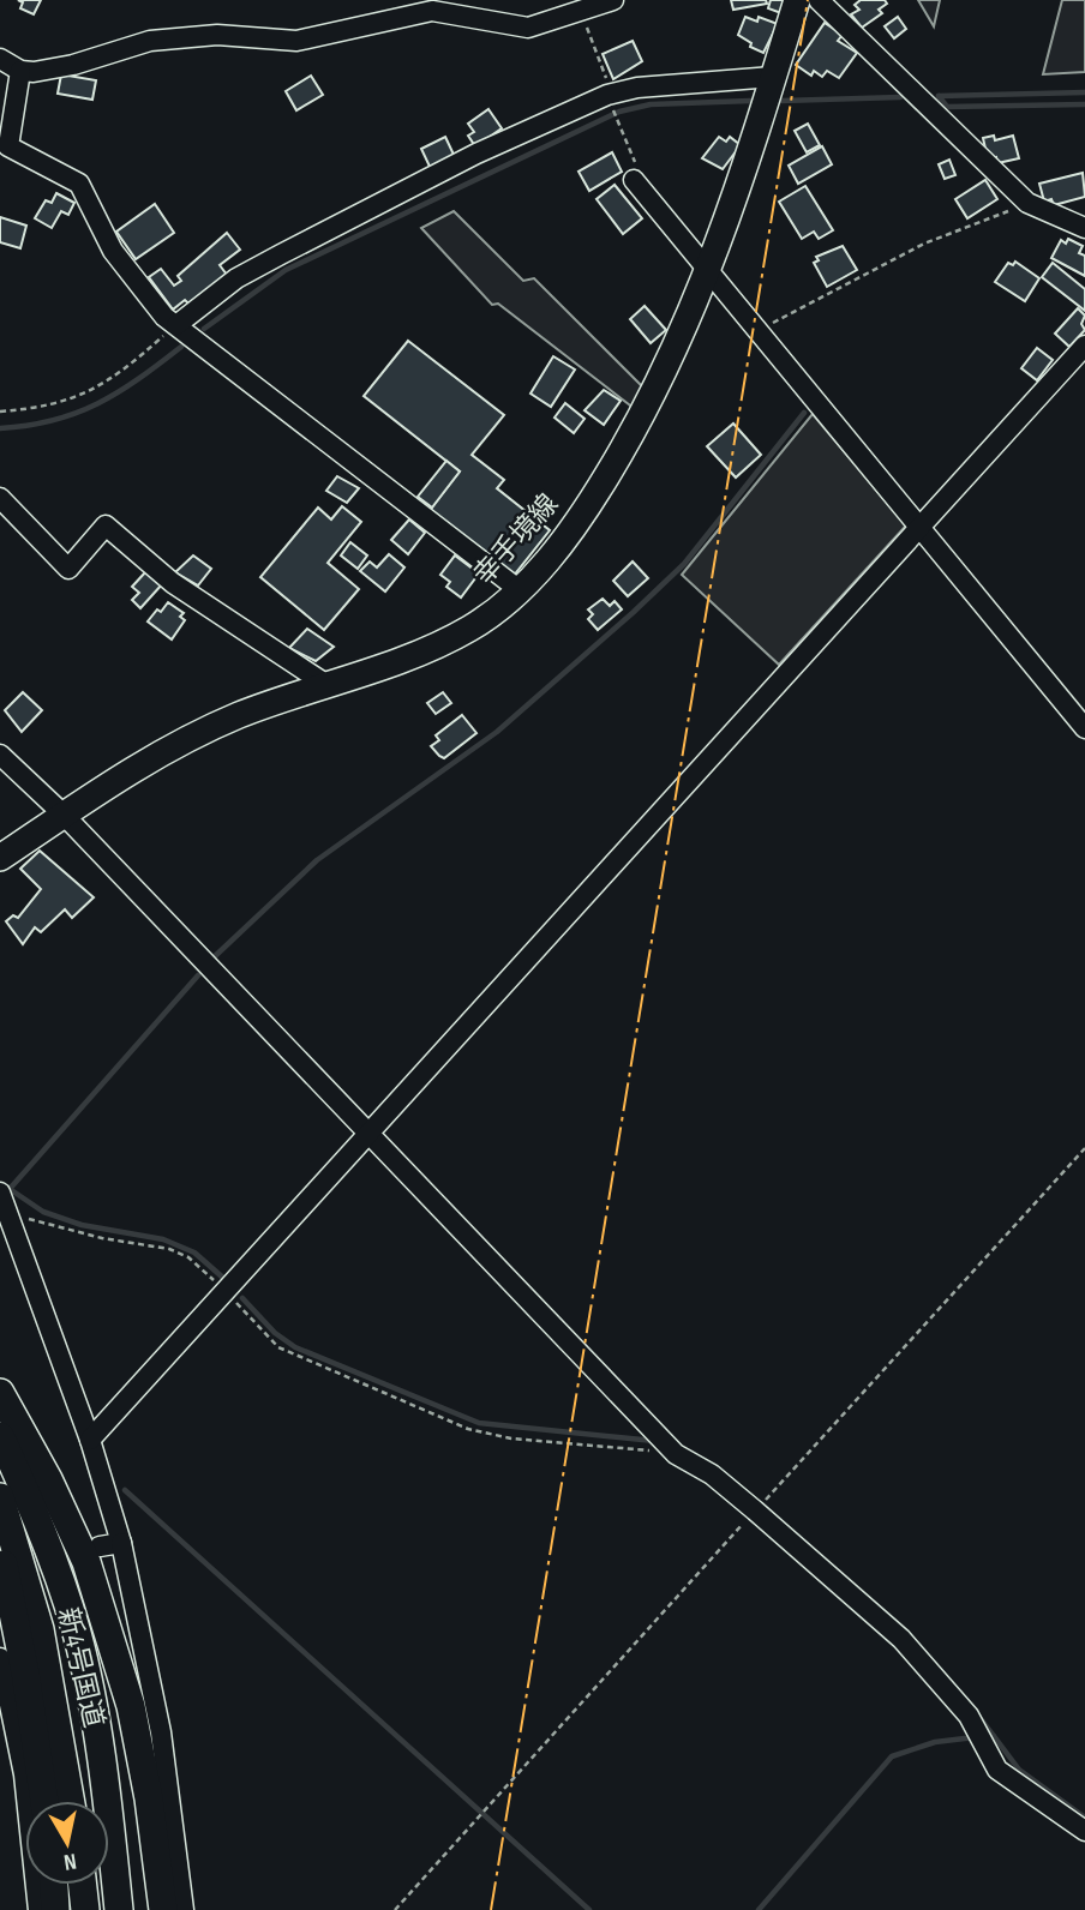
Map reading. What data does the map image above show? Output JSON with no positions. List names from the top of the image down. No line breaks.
{"streets":{"highway":["新4号国道"],"main road":["幸手境線"]},"north":"bottom"}
